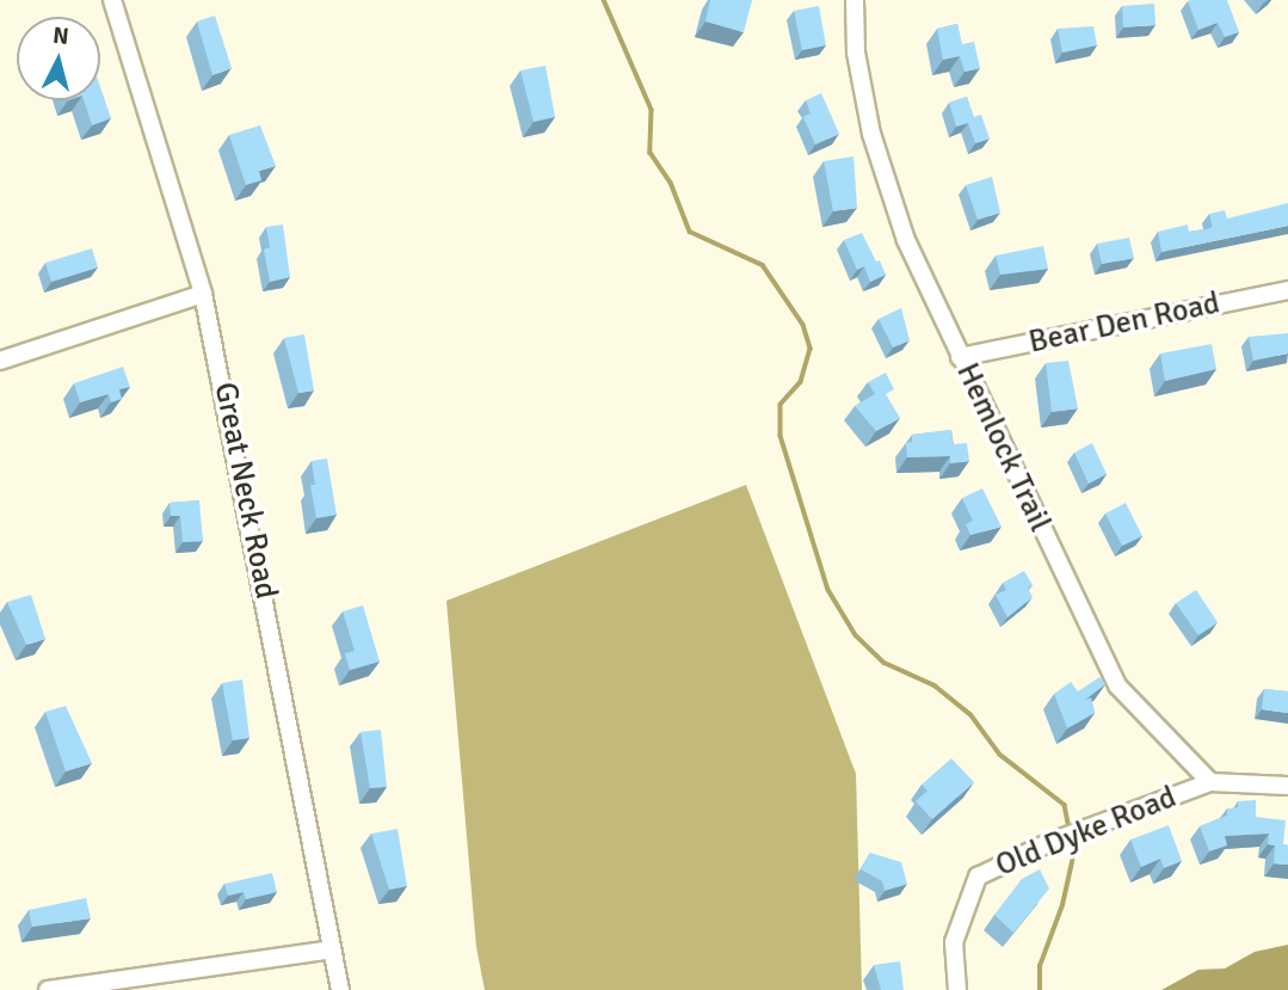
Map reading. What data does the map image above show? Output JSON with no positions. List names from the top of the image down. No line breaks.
{"streets":{"street":["Bear Den Road","Hemlock Trail","Great Neck Road","Old Dyke Road"]},"crossings":[["Bear Den Road","Hemlock Trail"],["Hemlock Trail","Old Dyke Road"]],"north":"top"}
